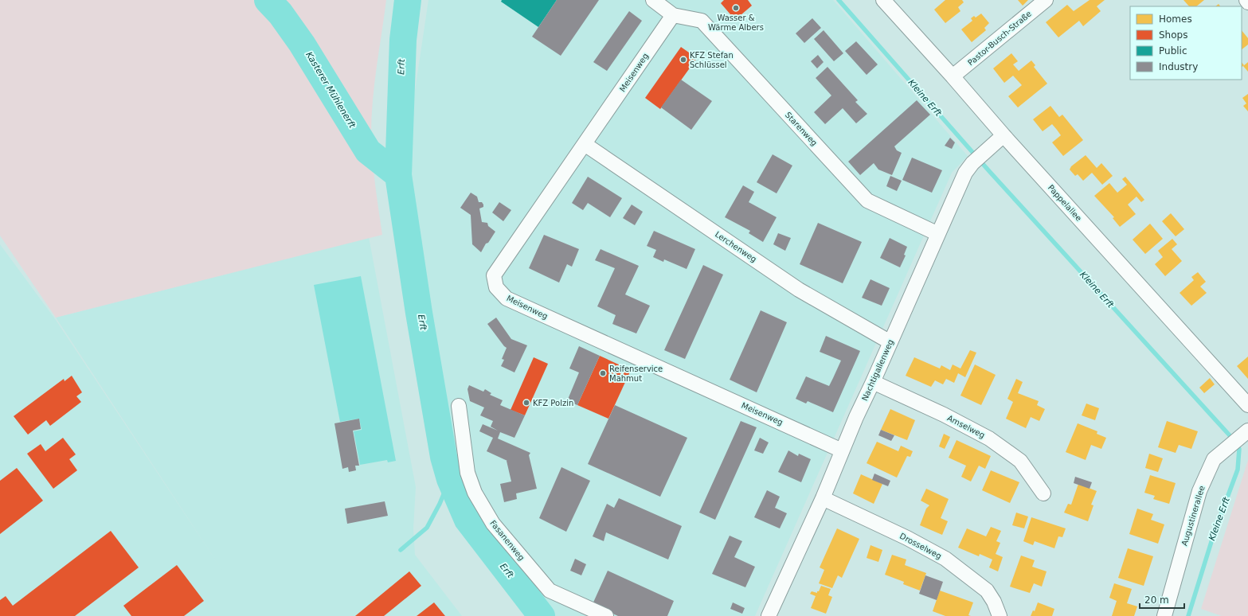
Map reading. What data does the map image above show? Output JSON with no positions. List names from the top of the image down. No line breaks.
{"streets":{"street":["Pastor-Busch-Straße","Meisenweg","Starenweg","Pappelallee","Lerchenweg","Nachtigallenweg","Amselweg","Augustinerallee","Fasanenweg","Drosselweg"]},"crossings":[["Pastor-Busch-Straße","Pappelallee"],["Meisenweg","Starenweg"],["Meisenweg","Lerchenweg"],["Meisenweg","Nachtigallenweg"],["Starenweg","Nachtigallenweg"],["Pappelallee","Nachtigallenweg"],["Lerchenweg","Nachtigallenweg"],["Nachtigallenweg","Amselweg"],["Nachtigallenweg","Drosselweg"]],"water":["Erft","Kasterer Mühlenerft","Kleine Erft"],"places":["Wasser & Wärme Albers","KFZ Stefan Schlüssel","Reifenservice Mahmut","KFZ Polzin"],"legend":["Homes","Shops","Public","Industry"],"scale_bar":"20 m"}
